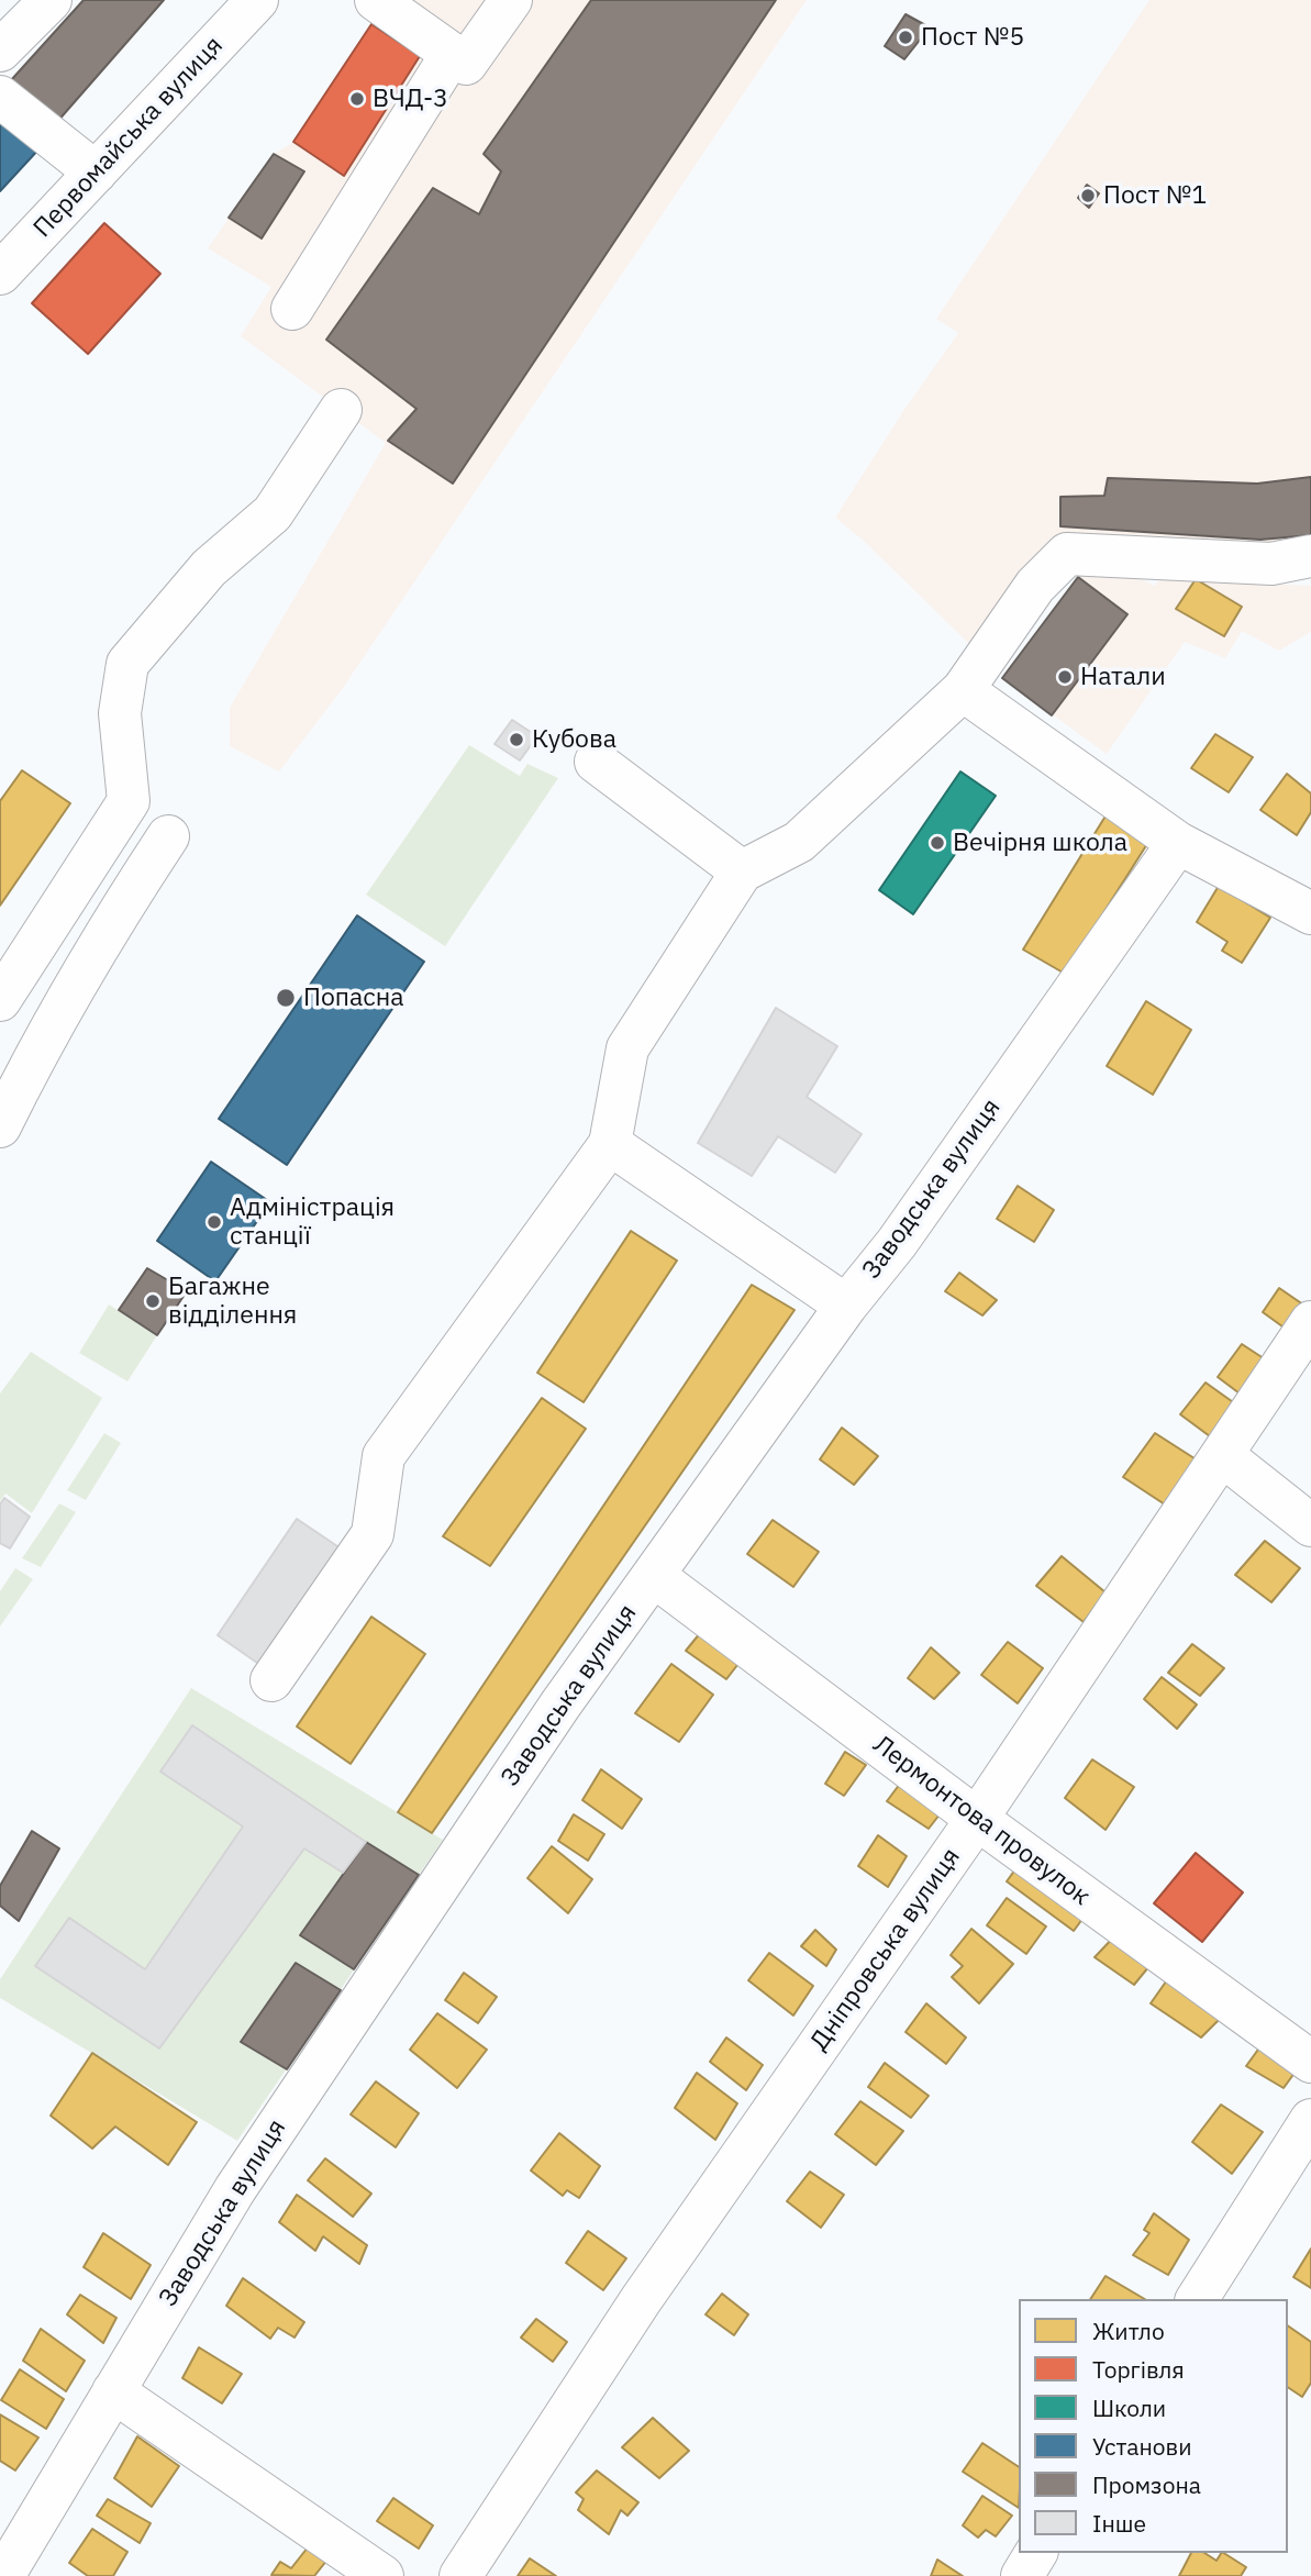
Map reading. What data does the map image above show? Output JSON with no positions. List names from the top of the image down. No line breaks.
{"streets":{"street":["Первомайська вулиця","Заводська вулиця","Лермонтова провулок","Дніпровська вулиця"]},"crossings":[["Заводська вулиця","Лермонтова провулок"],["Лермонтова провулок","Дніпровська вулиця"]],"places":["Пост №5","ВЧД-3","Пост №1","Натали","Кубова","Вечірня школа","Попасна","Адміністрація станції","Багажне відділення"],"legend":["Житло","Торгівля","Школи","Установи","Промзона","Інше"]}
